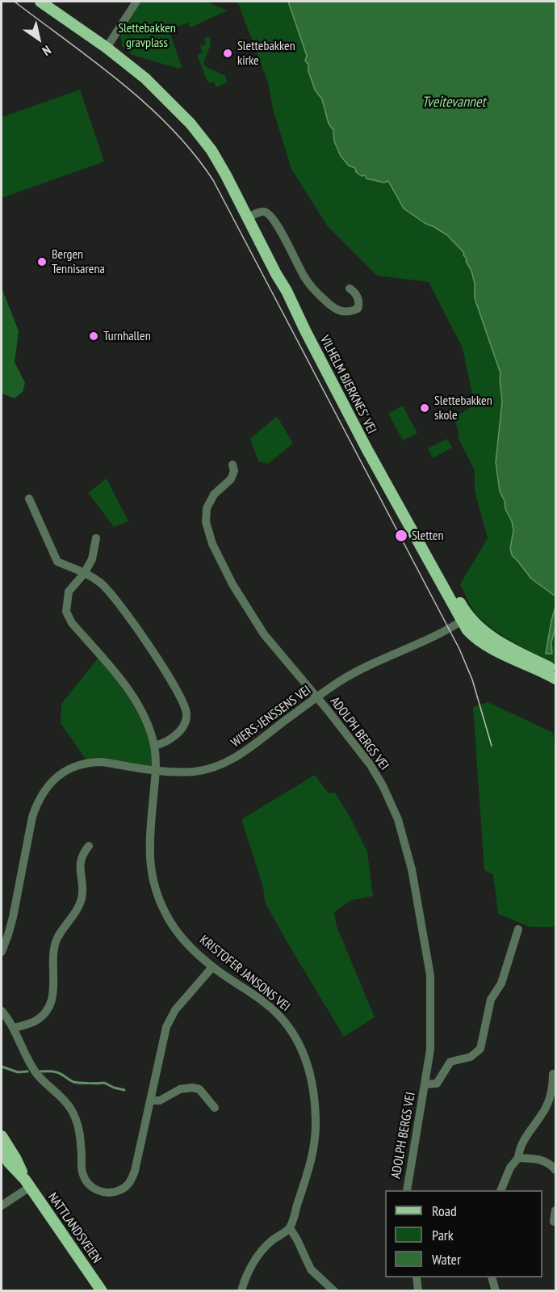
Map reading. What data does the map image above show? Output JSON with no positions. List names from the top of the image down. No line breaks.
{"streets":{"main road":["VILHELM BJERKNES' VEI","NATTLANDSVEIEN"],"street":["WIERS-JENSSENS VEI","ADOLPH BERGS VEI","KRISTOFER JANSONS VEI"]},"crossings":[["VILHELM BJERKNES' VEI","WIERS-JENSSENS VEI"],["WIERS-JENSSENS VEI","ADOLPH BERGS VEI"],["WIERS-JENSSENS VEI","KRISTOFER JANSONS VEI"]],"water":["Tveitevannet"],"parks":["Slettebakken gravplass"],"places":["Slettebakken kirke","Bergen Tennisarena","Turnhallen","Slettebakken skole","Sletten"],"legend":["Road","Park","Water"],"north":"bottom right"}
